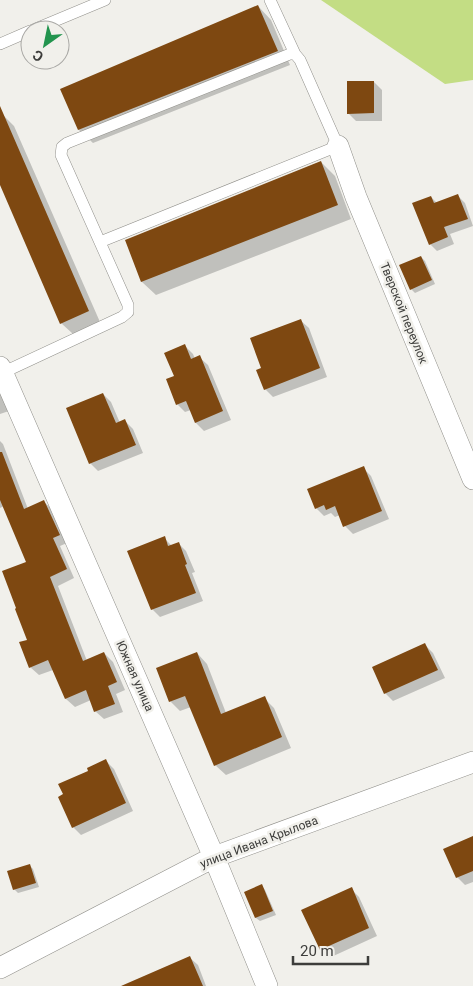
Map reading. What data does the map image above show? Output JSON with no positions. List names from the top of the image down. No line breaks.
{"streets":{"street":["Тверской переулок","Южная улица","улица Ивана Крылова"]},"crossings":[["Южная улица","улица Ивана Крылова"]],"scale_bar":"20 m","north":"bottom left"}
